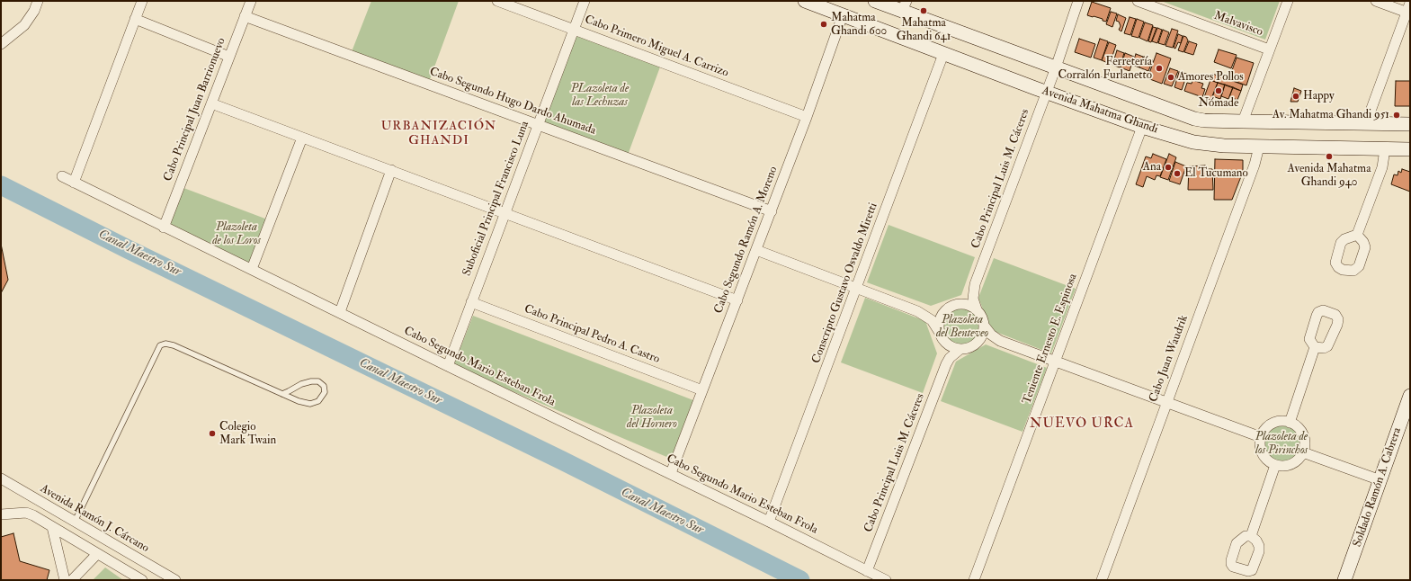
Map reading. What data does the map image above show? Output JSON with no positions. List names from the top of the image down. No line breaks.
{"streets":{"main road":["Avenida Mahatma Ghandi","Soldado Ramón A. Cabrera"],"street":["Malvavisco","Cabo Primero Miguel A. Carrizo","Cabo Segundo Hugo Dardo Ahumada","Cabo Principal Juan Barrionuevo","Cabo Principal Luis M. Cáceres","Suboficial Principal Francisco Luna","Cabo Segundo Ramón A. Moreno","Conscripto Gustavo Osvaldo Miretti","Cabo Principal Pedro A. Castro","Teniente Ernesto E. Espinosa","Cabo Juan Waudrik","Cabo Segundo Mario Esteban Frola","Avenida Ramón J. Cárcano"]},"crossings":[["Cabo Primero Miguel A. Carrizo","Suboficial Principal Francisco Luna"],["Cabo Primero Miguel A. Carrizo","Cabo Segundo Ramón A. Moreno"],["Cabo Segundo Hugo Dardo Ahumada","Cabo Principal Juan Barrionuevo"],["Cabo Segundo Hugo Dardo Ahumada","Suboficial Principal Francisco Luna"],["Cabo Segundo Hugo Dardo Ahumada","Cabo Segundo Ramón A. Moreno"],["Cabo Principal Juan Barrionuevo","Cabo Segundo Mario Esteban Frola"],["Avenida Mahatma Ghandi","Cabo Principal Luis M. Cáceres"],["Avenida Mahatma Ghandi","Cabo Segundo Ramón A. Moreno"],["Avenida Mahatma Ghandi","Conscripto Gustavo Osvaldo Miretti"],["Avenida Mahatma Ghandi","Teniente Ernesto E. Espinosa"],["Avenida Mahatma Ghandi","Cabo Juan Waudrik"],["Cabo Principal Luis M. Cáceres","Cabo Segundo Mario Esteban Frola"],["Suboficial Principal Francisco Luna","Cabo Principal Pedro A. Castro"],["Suboficial Principal Francisco Luna","Cabo Segundo Mario Esteban Frola"],["Cabo Segundo Ramón A. Moreno","Cabo Principal Pedro A. Castro"],["Cabo Segundo Ramón A. Moreno","Cabo Segundo Mario Esteban Frola"],["Conscripto Gustavo Osvaldo Miretti","Cabo Segundo Mario Esteban Frola"]],"districts":["URBANIZACIÓN GHANDI","NUEVO URCA"],"water":["Canal Maestro Sur"],"parks":["PLazoleta de las Lechuzas","Plazoleta de los Loros","Plazoleta del Benteveo","Plazoleta del Hornero","Plazoleta de los Pirinchos"],"places":["Mahatma Ghandi 641","Mahatma Ghandi 600","Ferretería Corralón Furlanetto","Amores Pollos","Nómade","Happy","Av. Mahatma Ghandi 951","Avenida Mahatma Ghandi 940","Ana","El Tucumano","Colegio Mark Twain"]}
